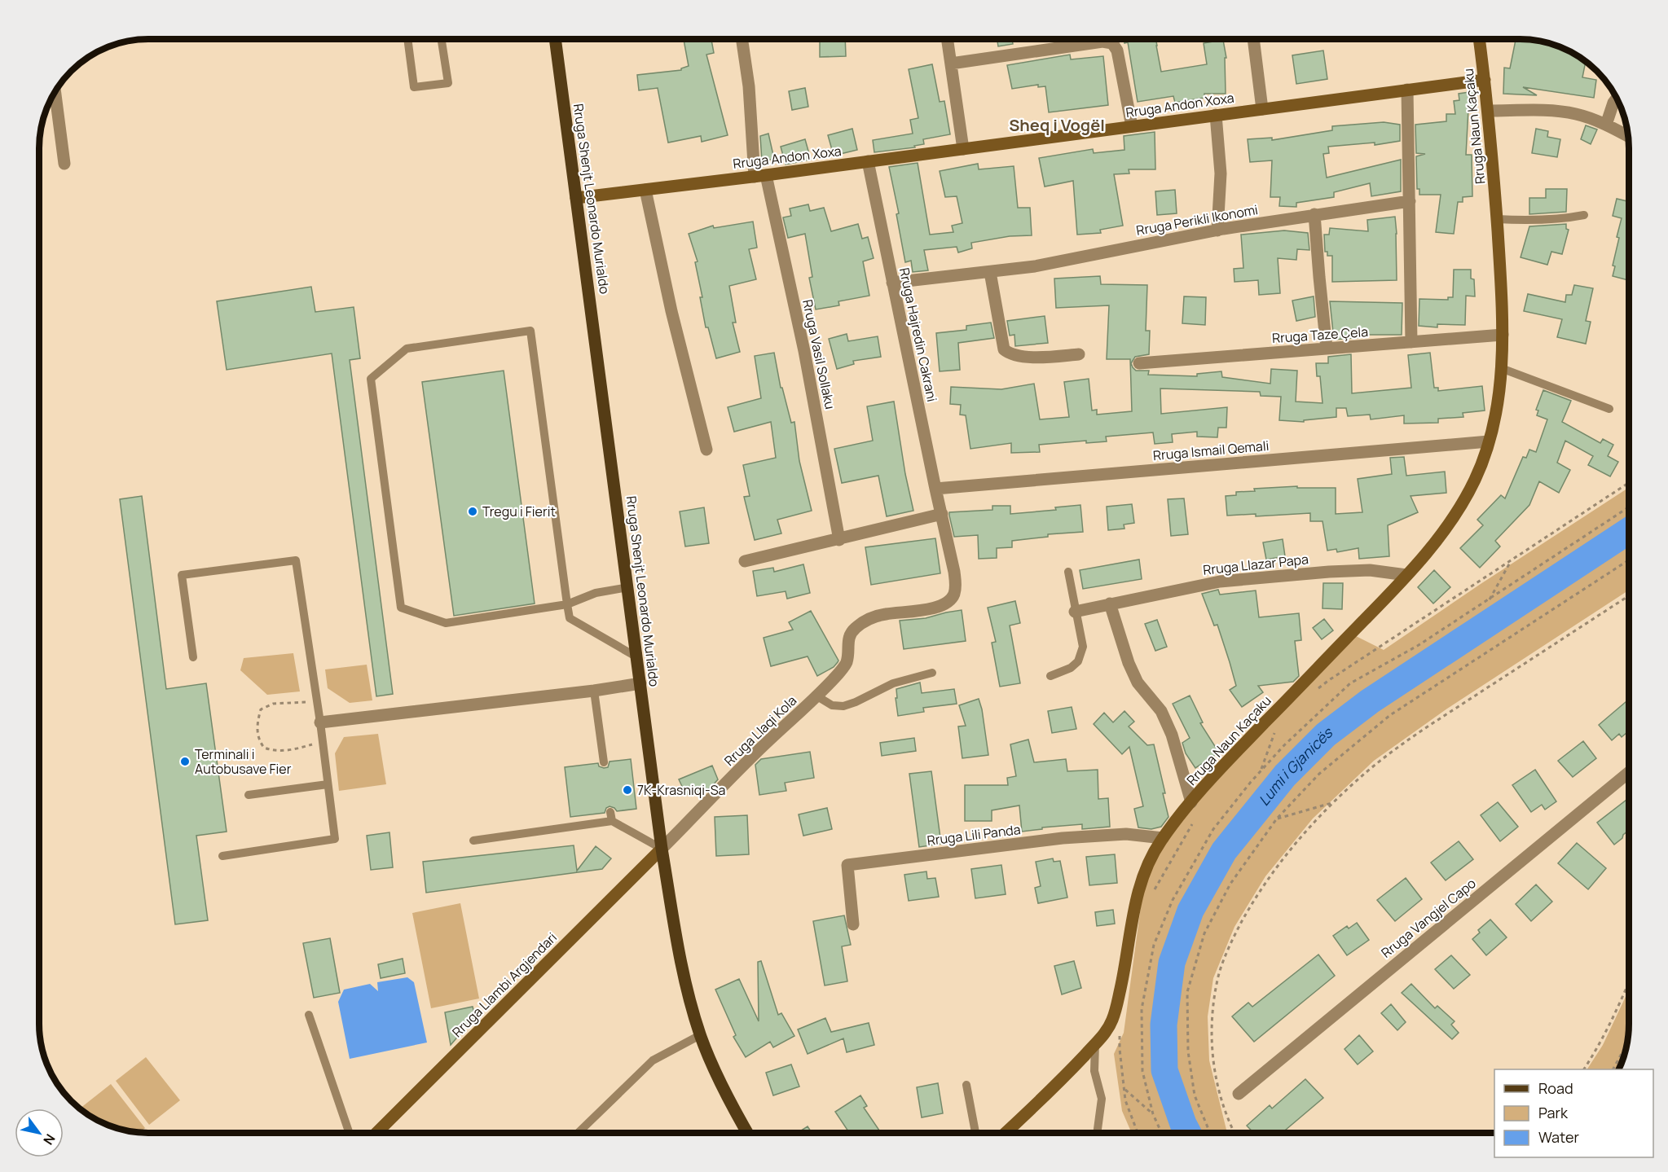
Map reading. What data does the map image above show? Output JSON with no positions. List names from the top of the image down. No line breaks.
{"streets":{"main road":["Rruga Shenjt Leonardo Murialdo"],"street":["Rruga Andon Xoxa","Rruga Naun Kaçaku","Rruga Perikli Ikonomi","Rruga Hajredin Cakrani","Rruga Taze Çela","Rruga Vasil Sollaku","Rruga Ismail Qemali","Rruga Llazar Papa","Rruga Llaqi Kola","Rruga Lili Panda","Rruga Vangjel Capo","Rruga Llambi Argjendari"]},"crossings":[["Rruga Andon Xoxa","Rruga Naun Kaçaku"],["Rruga Andon Xoxa","Rruga Shenjt Leonardo Murialdo"],["Rruga Andon Xoxa","Rruga Hajredin Cakrani"],["Rruga Andon Xoxa","Rruga Vasil Sollaku"],["Rruga Naun Kaçaku","Rruga Taze Çela"],["Rruga Naun Kaçaku","Rruga Ismail Qemali"],["Rruga Naun Kaçaku","Rruga Llazar Papa"],["Rruga Naun Kaçaku","Rruga Lili Panda"],["Rruga Shenjt Leonardo Murialdo","Rruga Llaqi Kola"],["Rruga Shenjt Leonardo Murialdo","Rruga Llambi Argjendari"],["Rruga Perikli Ikonomi","Rruga Hajredin Cakrani"],["Rruga Hajredin Cakrani","Rruga Ismail Qemali"],["Rruga Hajredin Cakrani","Rruga Llaqi Kola"],["Rruga Llaqi Kola","Rruga Llambi Argjendari"]],"districts":["Sheq i Vogël"],"water":["Lumi i Gjanicës"],"places":["Tregu i Fierit","Terminali i Autobusave Fier","7K-Krasniqi-Sa"],"legend":["Road","Park","Water"],"north":"bottom right"}
